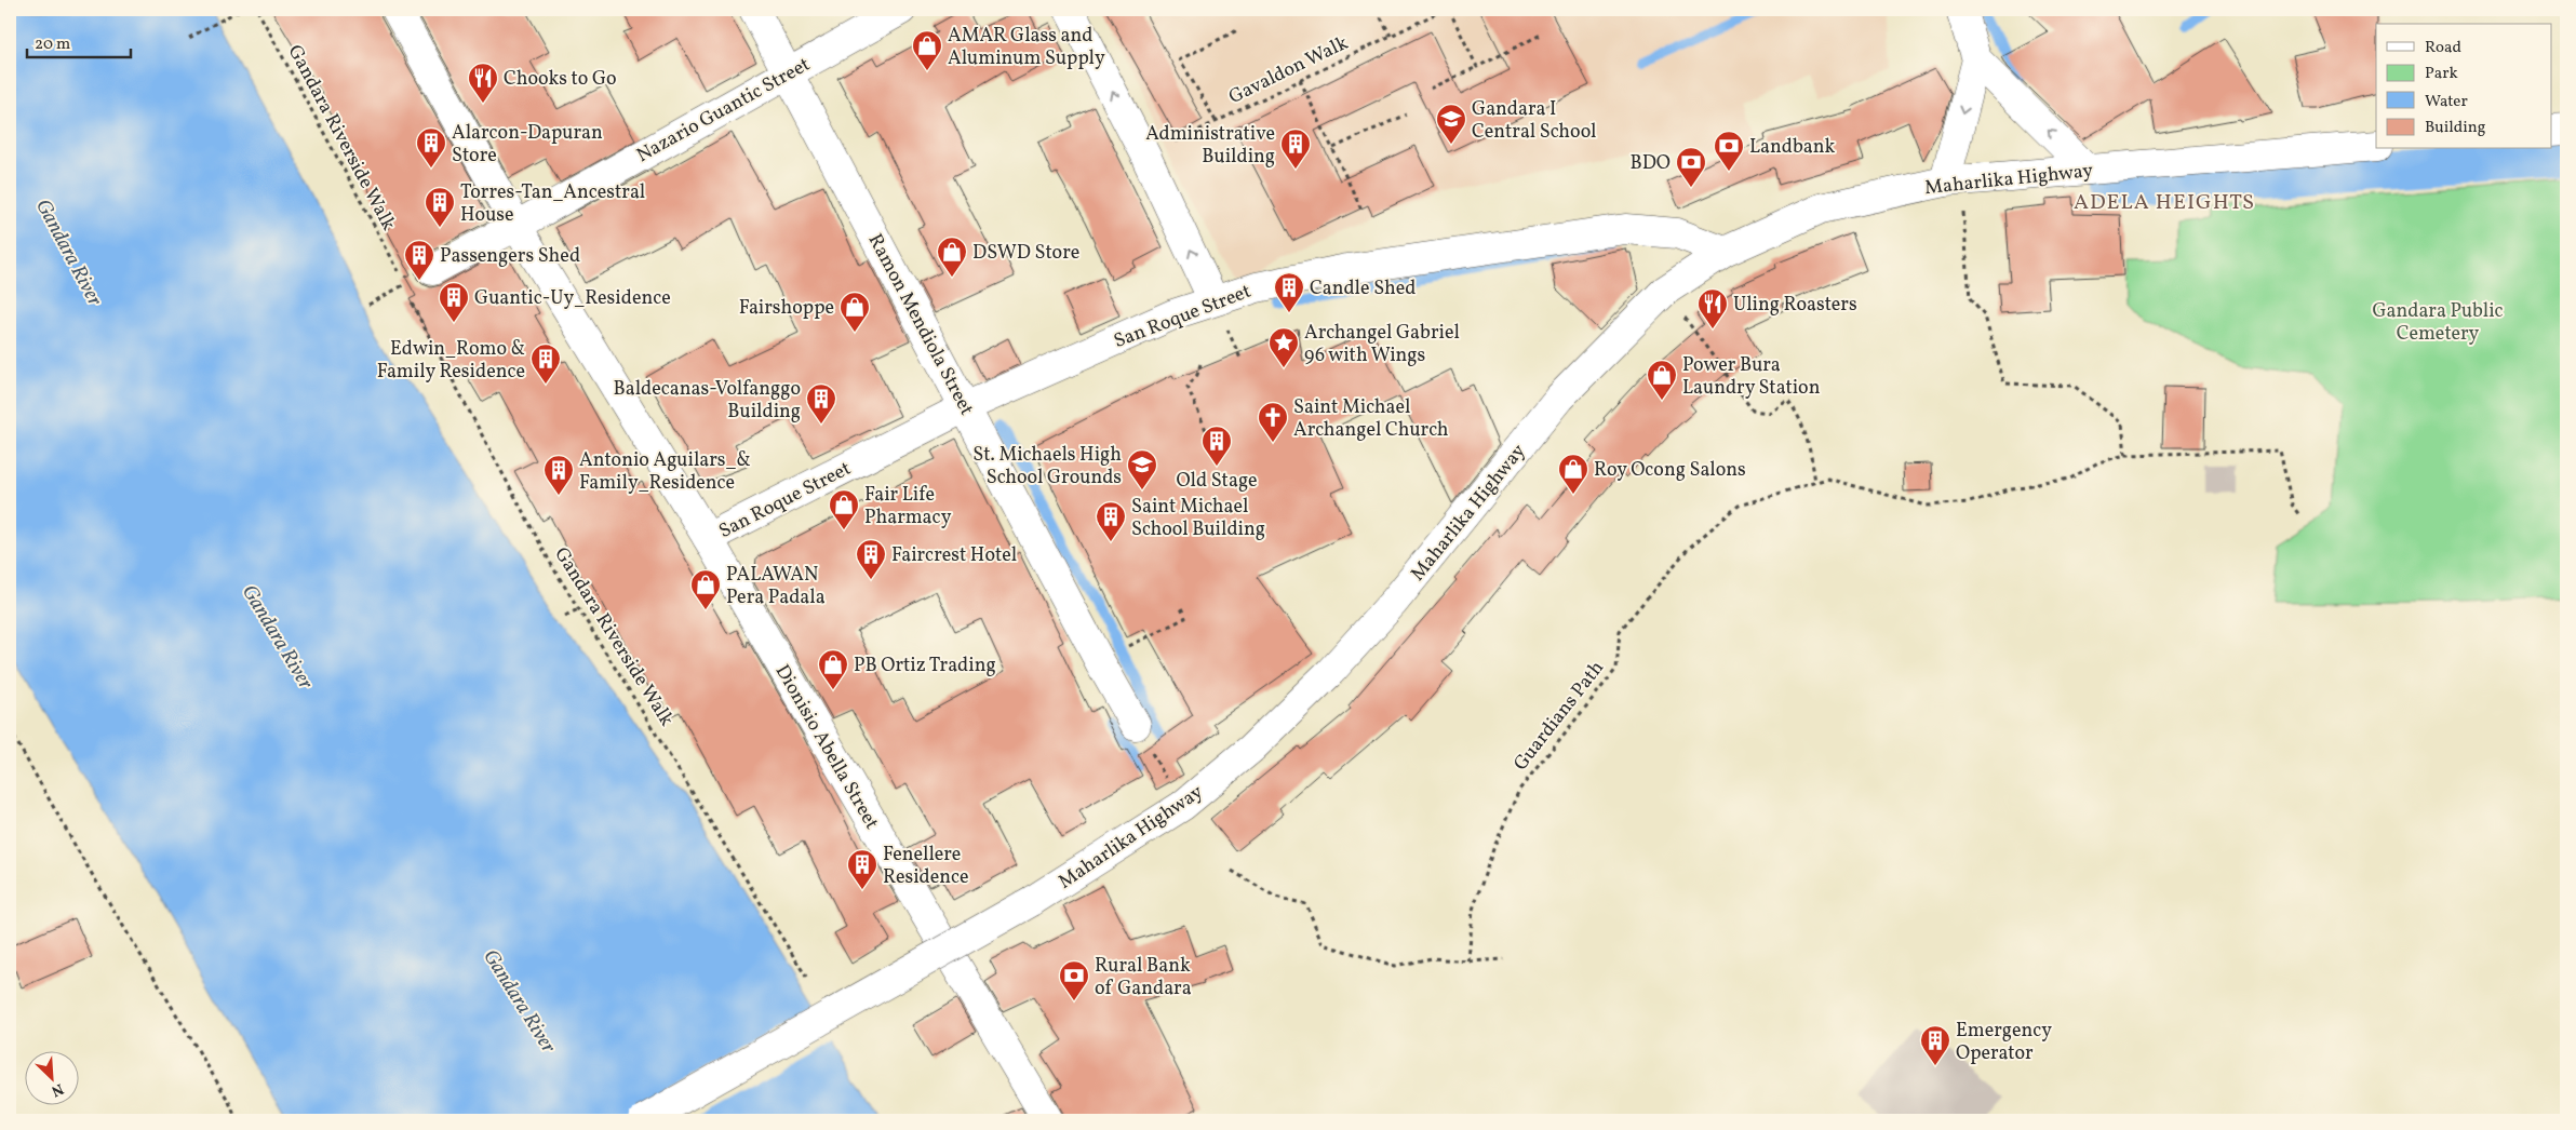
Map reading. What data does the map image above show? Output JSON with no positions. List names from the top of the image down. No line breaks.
{"streets":{"main road":["Nazario Guantic Street","Maharlika Highway","San Roque Street","Ramon Mendiola Street","Dionisio Abella Street"],"path":["Gavaldon Walk","Gandara Riverside Walk","Guardians Path"]},"crossings":[["Nazario Guantic Street","Ramon Mendiola Street"],["Nazario Guantic Street","Dionisio Abella Street"],["Maharlika Highway","San Roque Street"],["San Roque Street","Ramon Mendiola Street"],["San Roque Street","Dionisio Abella Street"]],"districts":["ADELA HEIGHTS"],"water":["Gandara River"],"parks":["Gandara Public Cemetery"],"places":{"shop":["AMAR Glass and Aluminum Supply","DSWD Store","Fairshoppe","Power Bura Laundry Station","Roy Ocong Salons","Fair Life Pharmacy","PALAWAN Pera Padala","PB Ortiz Trading"],"restaurant":["Chooks to Go","Uling Roasters"],"school or university":["Gandara I Central School","St. Michaels High School Grounds"],"building":["Alarcon-Dapuran Store","Administrative Building","Torres-Tan_Ancestral House","Passengers Shed","Candle Shed","Guantic-Uy_Residence","Edwin_Romo & Family Residence","Baldecanas-Volfanggo Building","Old Stage","Antonio Aguilars_& Family_Residence","Saint Michael School Building","Faircrest Hotel","Fenellere Residence","Emergency Operator"],"bank":["Landbank","BDO","Rural Bank of Gandara"],"place":["Archangel Gabriel 96 with Wings"],"church":["Saint Michael Archangel Church"]},"legend":["Road","Park","Water","Building"],"scale_bar":"20 m","north":"bottom right"}
